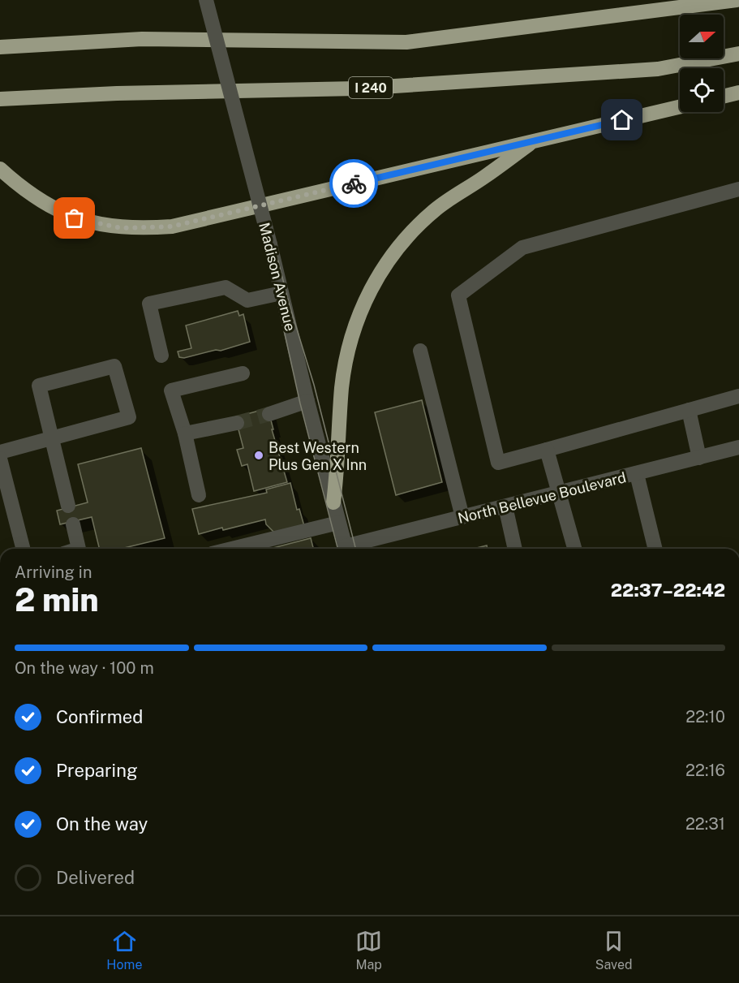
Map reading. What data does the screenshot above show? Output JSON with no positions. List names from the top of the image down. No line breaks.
{"streets":{"highway":["I 240"],"street":["Madison Avenue","North Bellevue Boulevard"]},"places":["Best Western Plus Gen X Inn"],"north":"right","page":{"heading":["2 min","Arriving in","22:37–22:42"],"bar":"On the way · 100 m","list":[["Confirmed","22:10"],["Preparing","22:16"],["On the way","22:31"],"Delivered"],"tabs":["Home","Map","Saved"]}}
